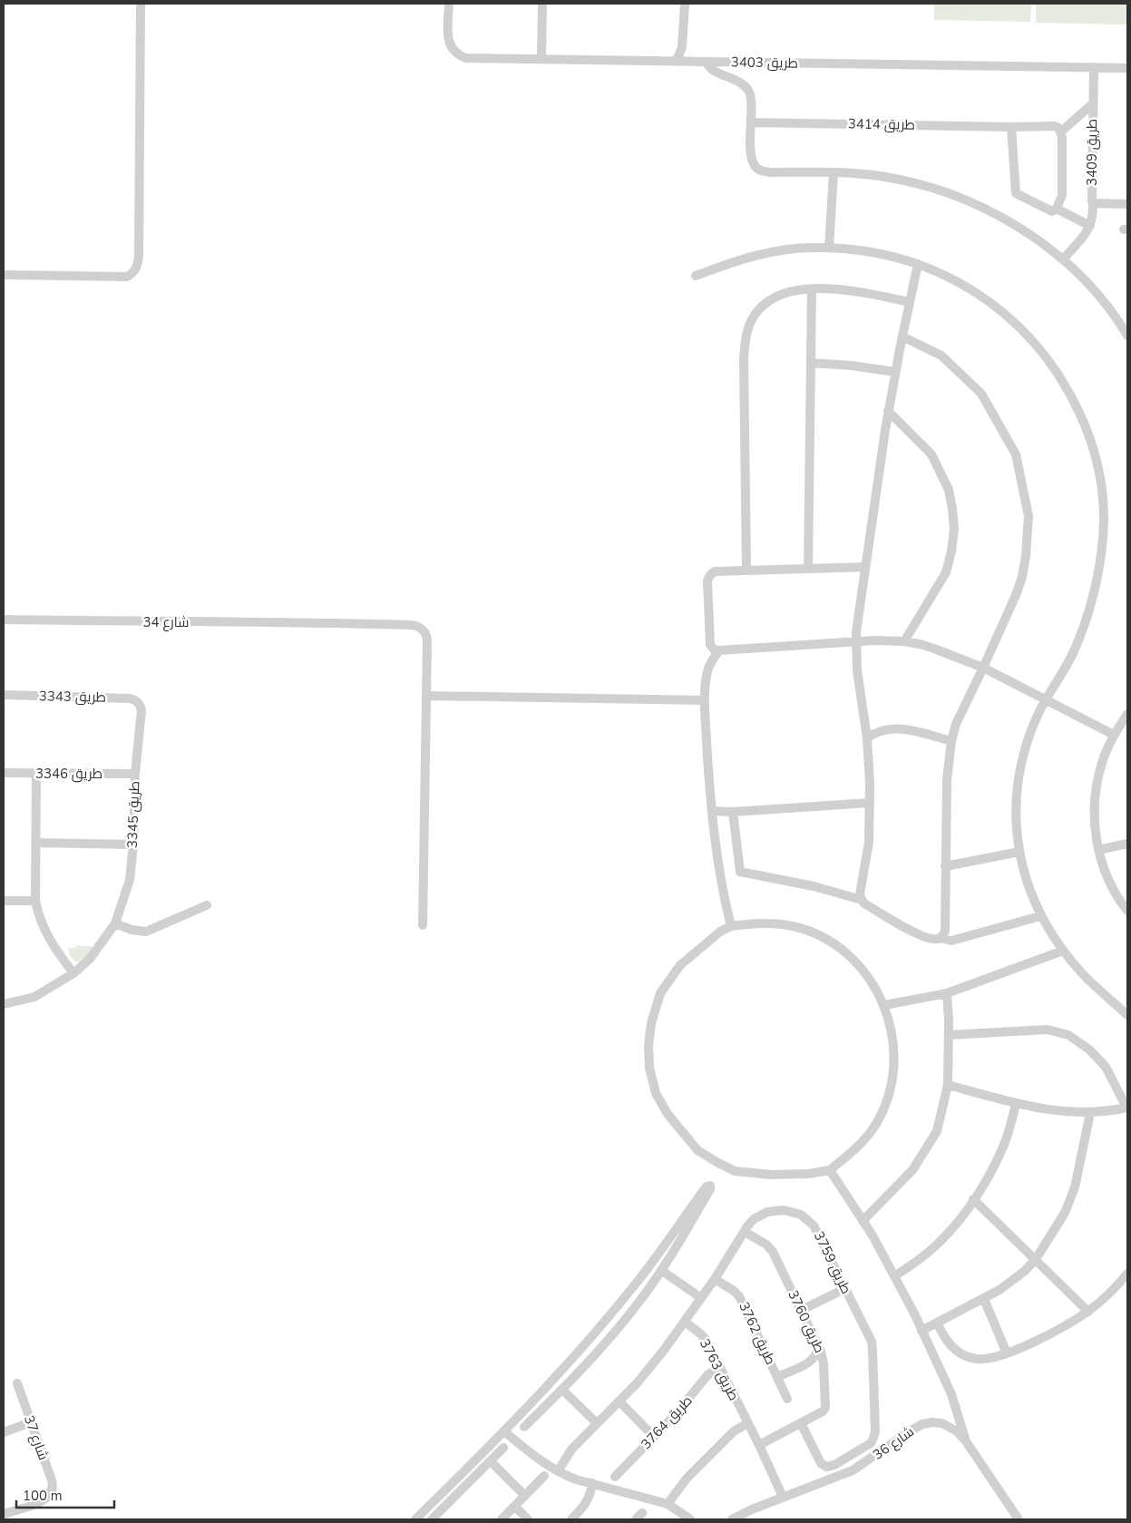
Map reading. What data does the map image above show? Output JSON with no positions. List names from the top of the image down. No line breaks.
{"streets":{"street":["طريق 3403","طريق 3414","طريق 3409","شارع 34","طريق 3343","طريق 3346","طريق 3345","طريق 3759","طريق 3760","طريق 3762","طريق 3763","طريق 3764","شارع 37","شارع 36"]},"crossings":[["طريق 3403","طريق 3409"],["طريق 3343","طريق 3345"],["طريق 3346","طريق 3345"],["طريق 3759","طريق 3760"],["طريق 3759","طريق 3762"],["طريق 3759","طريق 3763"],["طريق 3760","طريق 3763"],["طريق 3763","طريق 3764"],["طريق 3763","شارع 36"]],"scale_bar":"100 m"}
